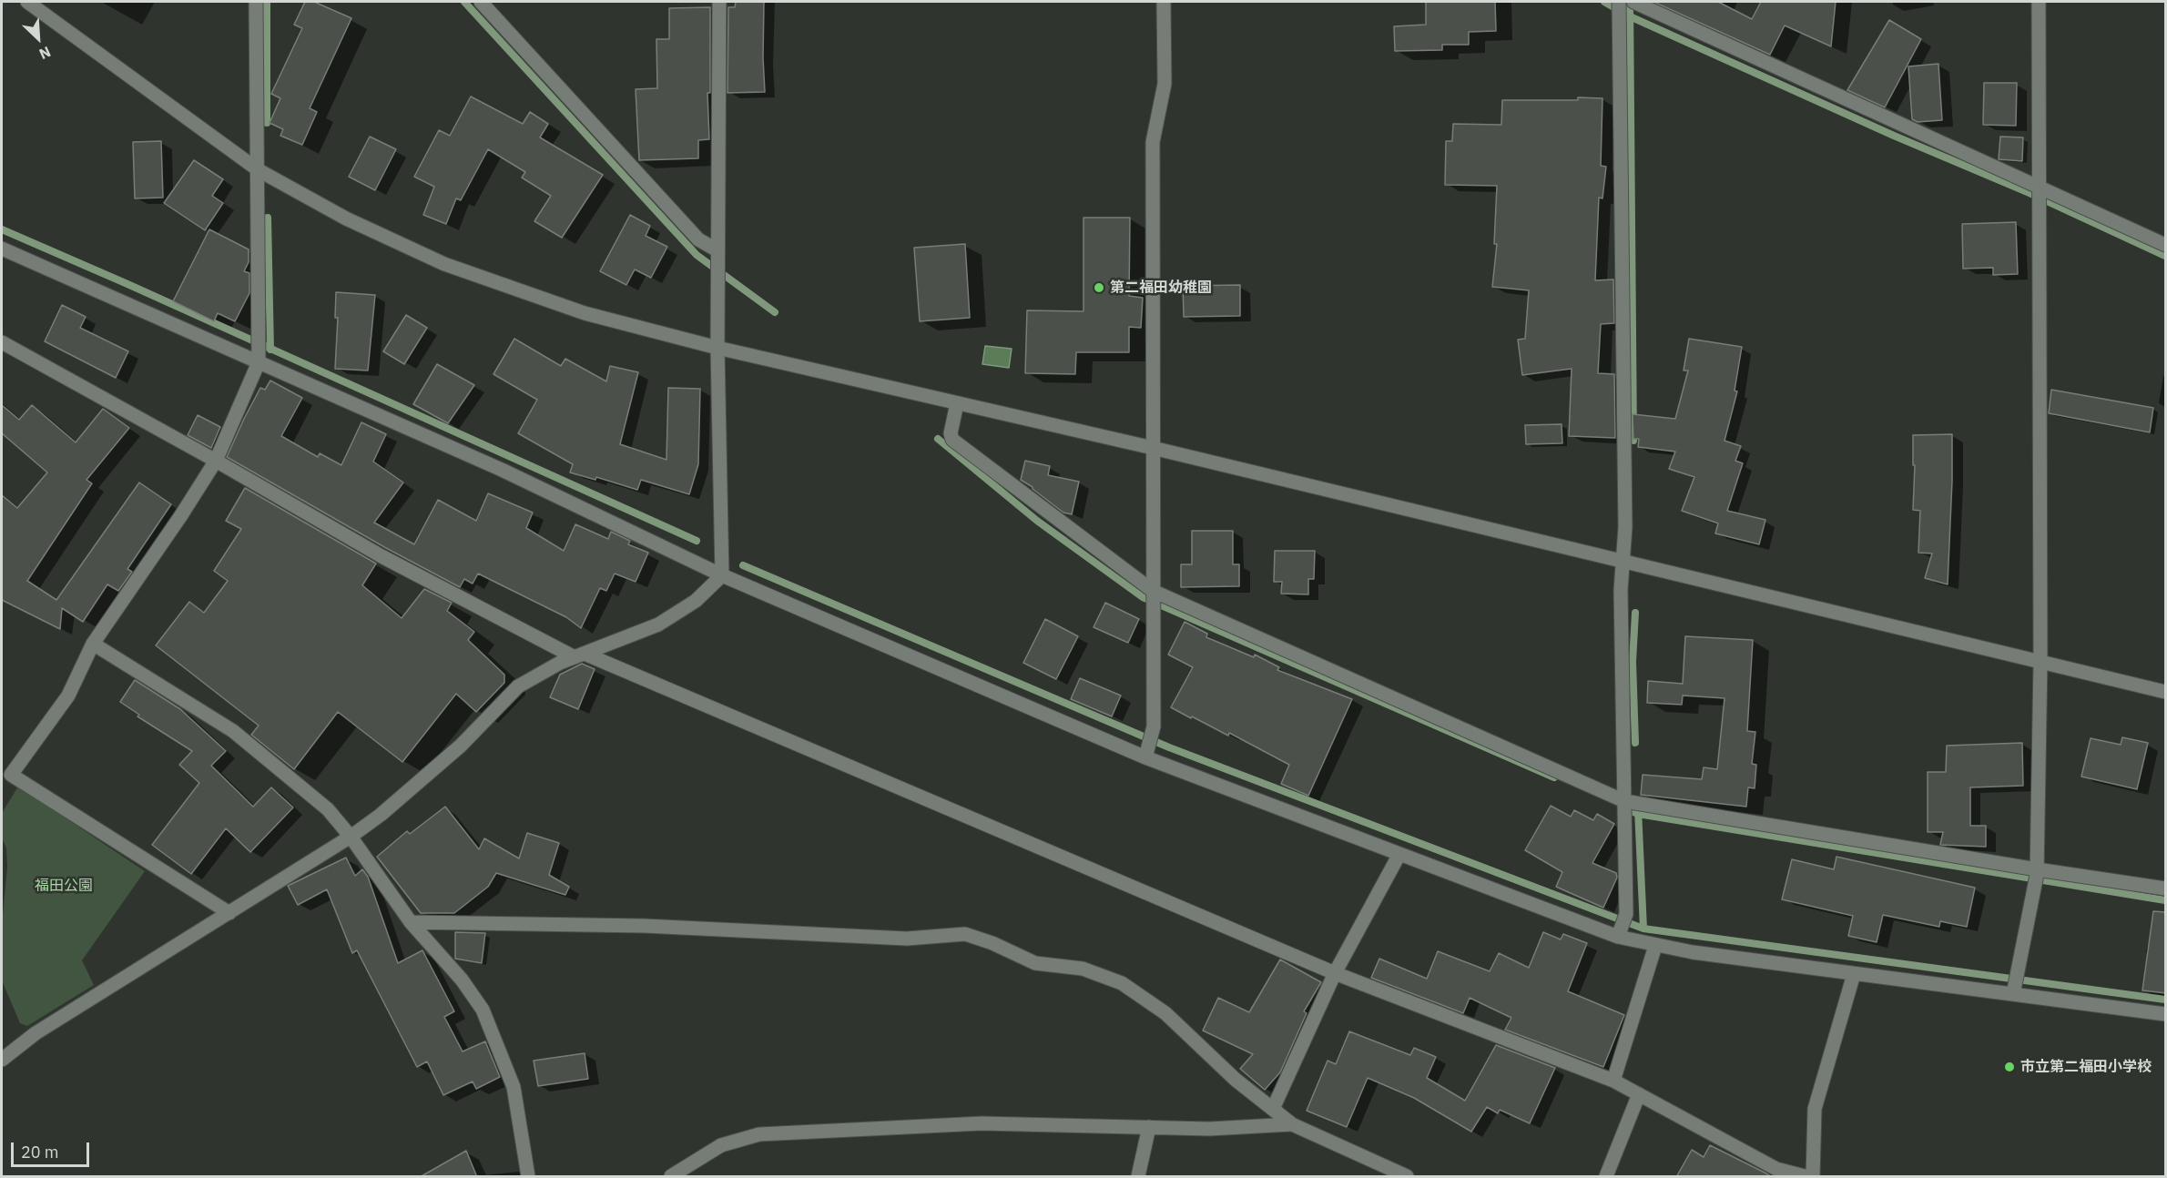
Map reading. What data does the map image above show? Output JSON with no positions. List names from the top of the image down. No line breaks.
{"parks":["福田公園"],"places":["第二福田幼稚園","市立第二福田小学校"],"scale_bar":"20 m","north":"bottom right"}
